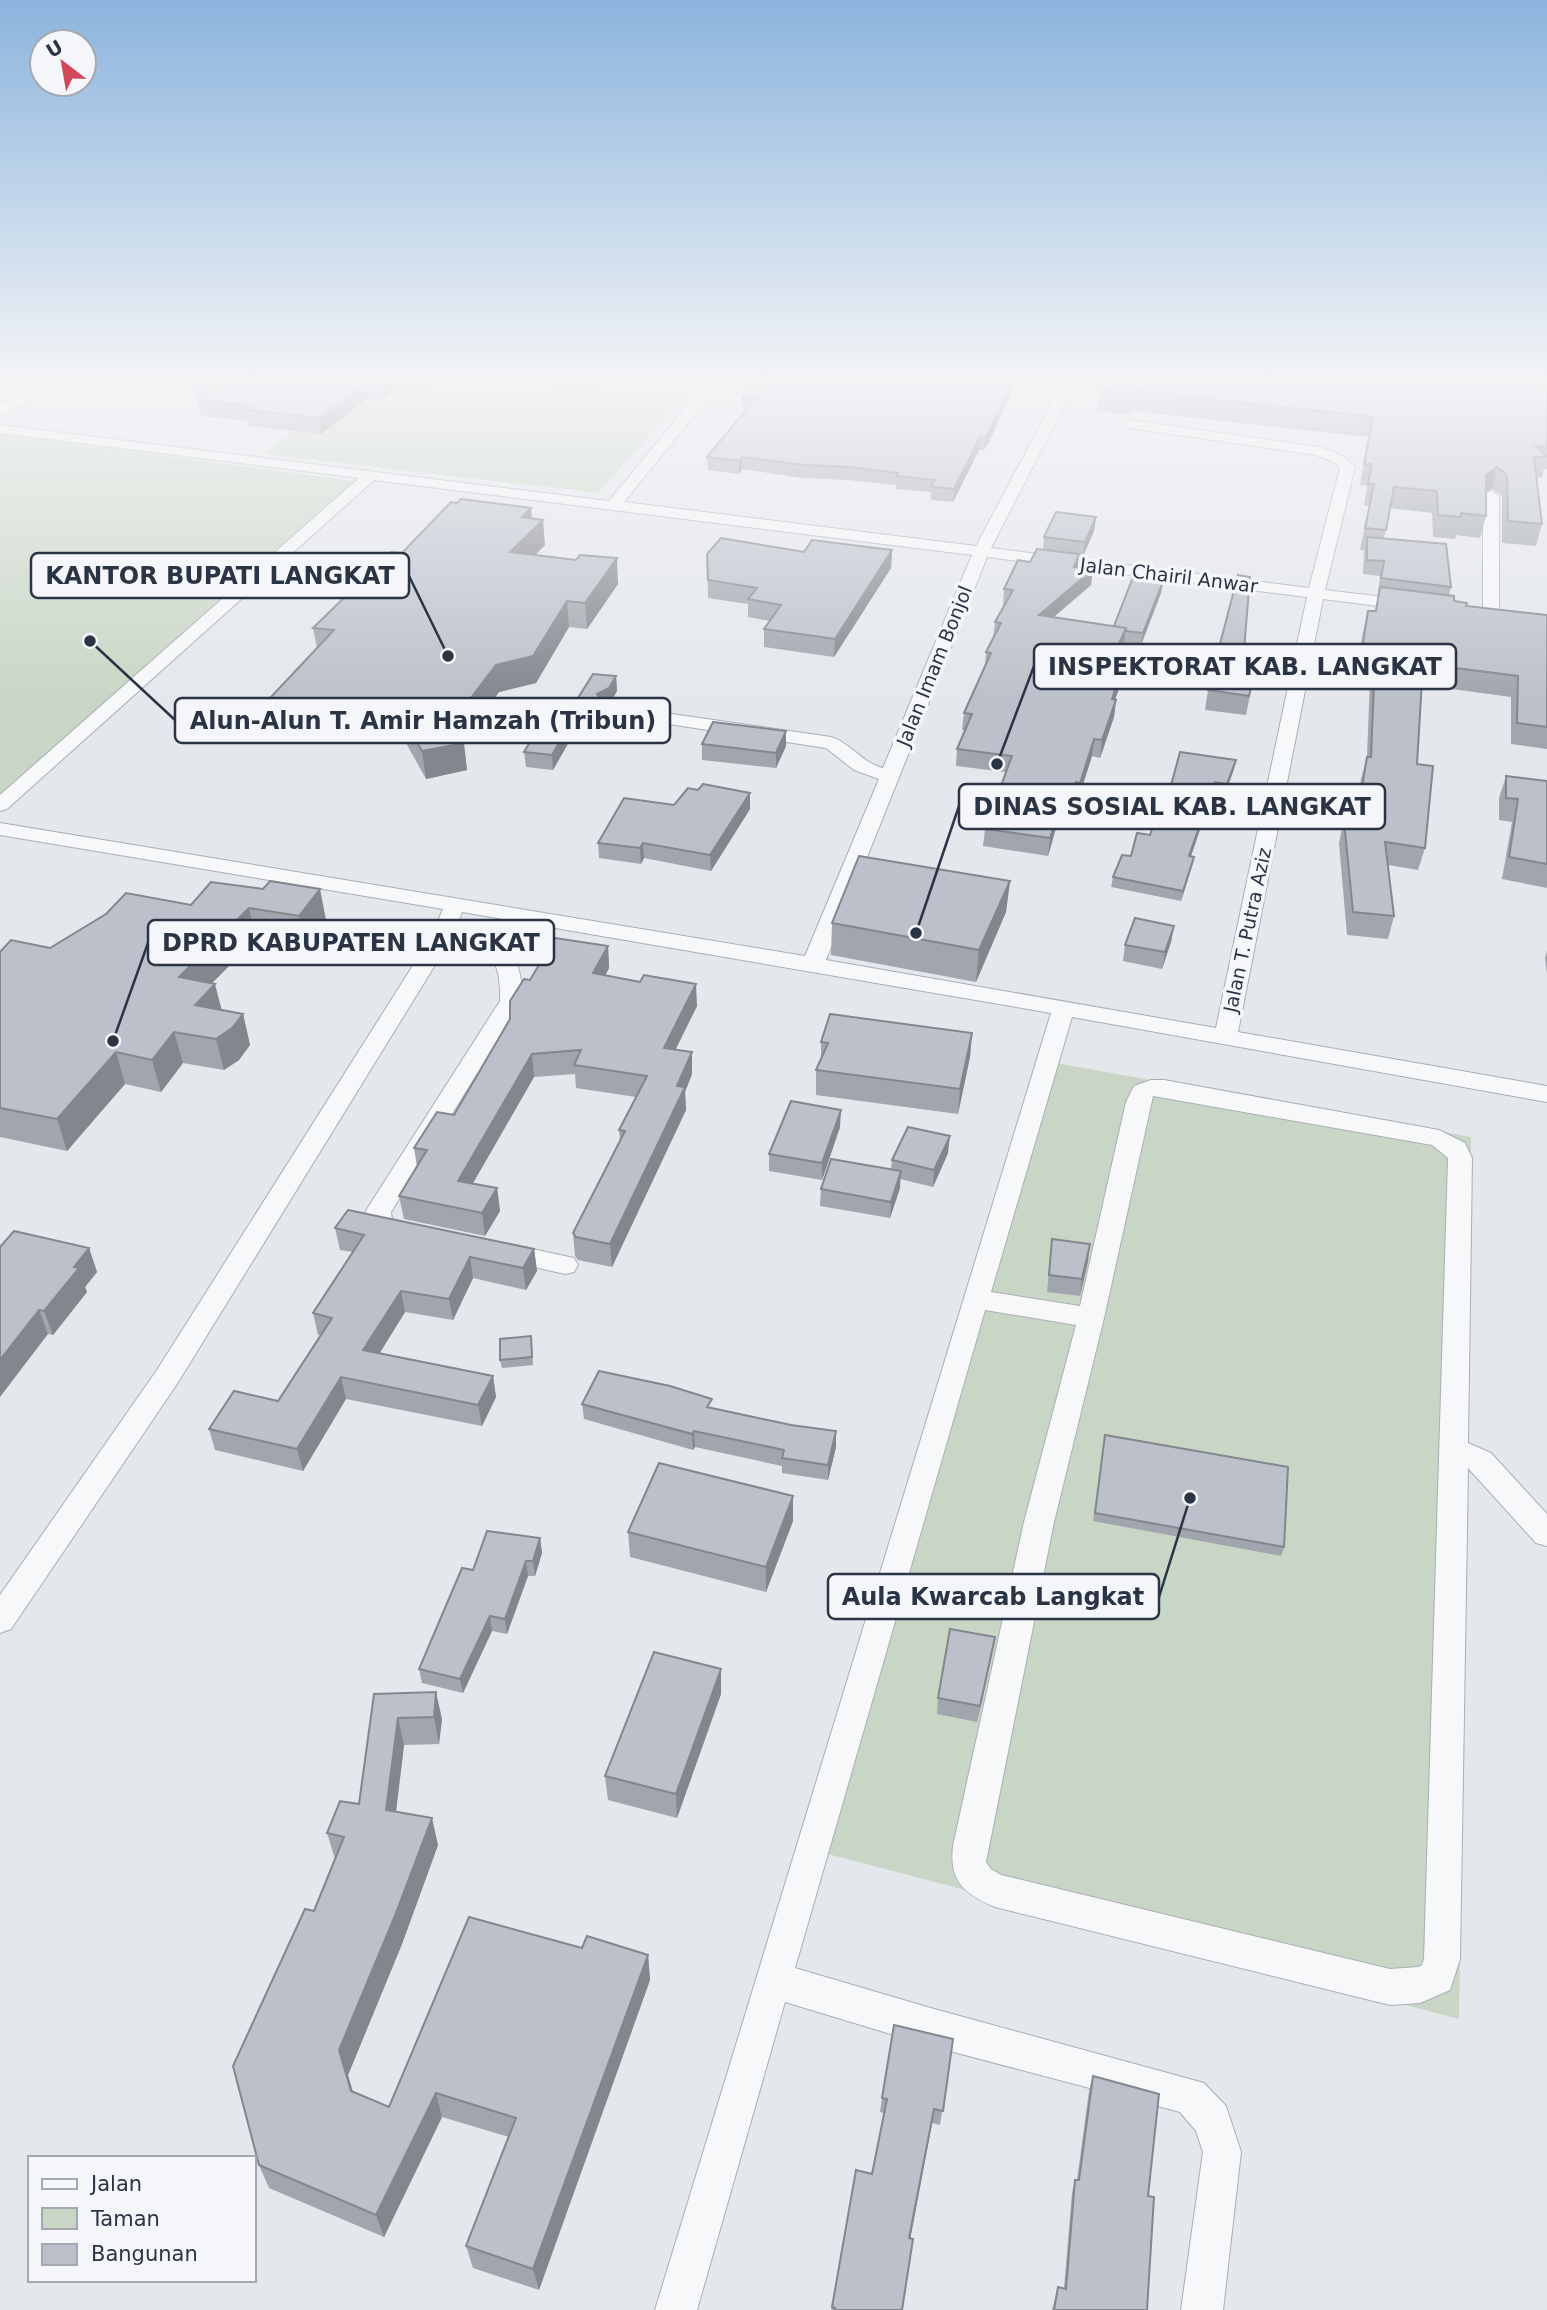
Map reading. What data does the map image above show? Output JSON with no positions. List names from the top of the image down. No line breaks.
{"streets":{"street":["Jalan Chairil Anwar","Jalan Imam Bonjol","Jalan T. Putra Aziz"]},"crossings":[["Jalan Chairil Anwar","Jalan Imam Bonjol"],["Jalan Chairil Anwar","Jalan T. Putra Aziz"]],"places":["Alun-Alun T. Amir Hamzah (Tribun)","KANTOR BUPATI LANGKAT","INSPEKTORAT KAB. LANGKAT","DINAS SOSIAL KAB. LANGKAT","DPRD KABUPATEN LANGKAT","Aula Kwarcab Langkat"],"legend":["Jalan","Taman","Bangunan"],"north":"top left"}
